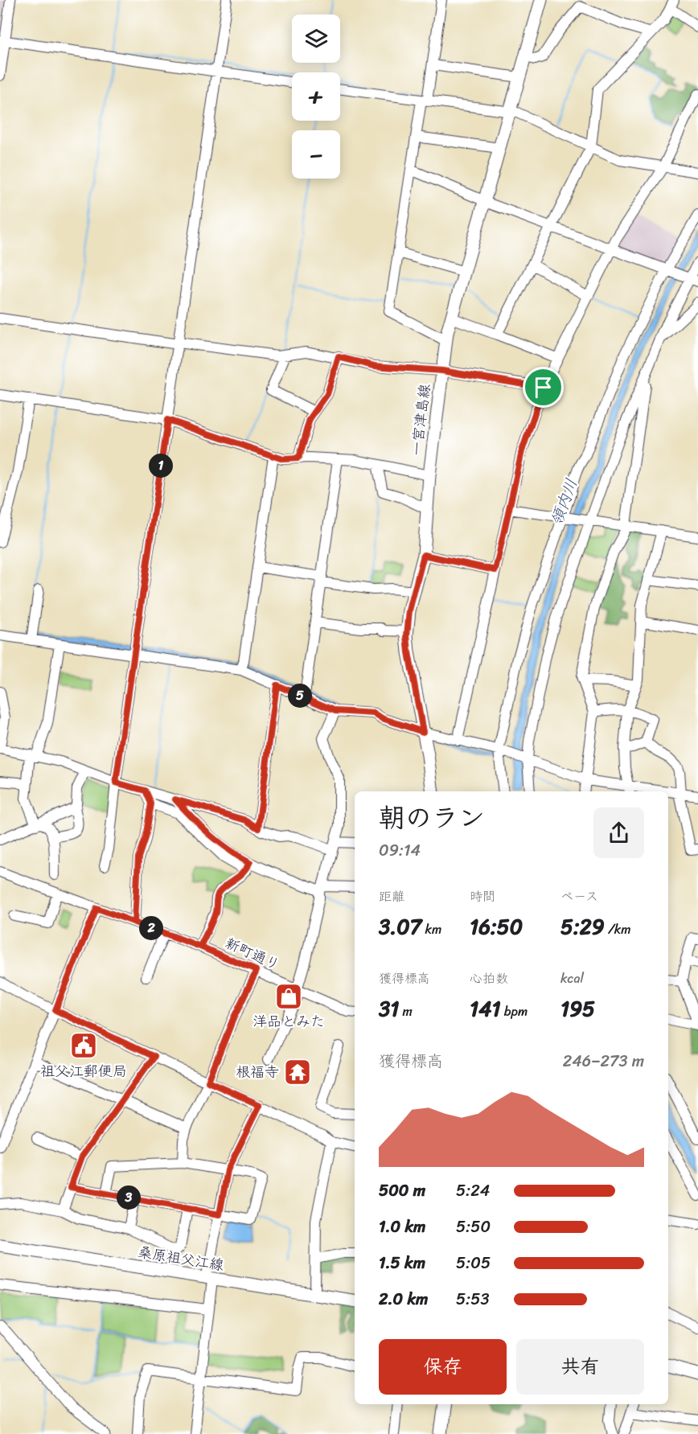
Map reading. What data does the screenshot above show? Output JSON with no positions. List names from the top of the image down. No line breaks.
{"streets":{"main road":["一宮津島線","桑原祖父江線"],"street":["新町通り"]},"water":["領内川"],"places":{"shop":["洋品とみた"],"public building":["祖父江郵便局"],"temple":["根福寺"]},"page":{"map_buttons":["+","−"],"pins":["1","5","2","3"],"heading":["朝のラン","09:14"],"stats":[["距離","3.07 km"],["時間","16:50"],["ペース","5:29 /km"],["獲得標高","31 m"],["心拍数","141 bpm"],["kcal","195"]],"chart":["獲得標高","246–273 m"],"list":[{"name":"500 m","note":"5:24"},{"name":"1.0 km","note":"5:50"},{"name":"1.5 km","note":"5:05"},{"name":"2.0 km","note":"5:53"}],"buttons":["保存","共有"]}}
